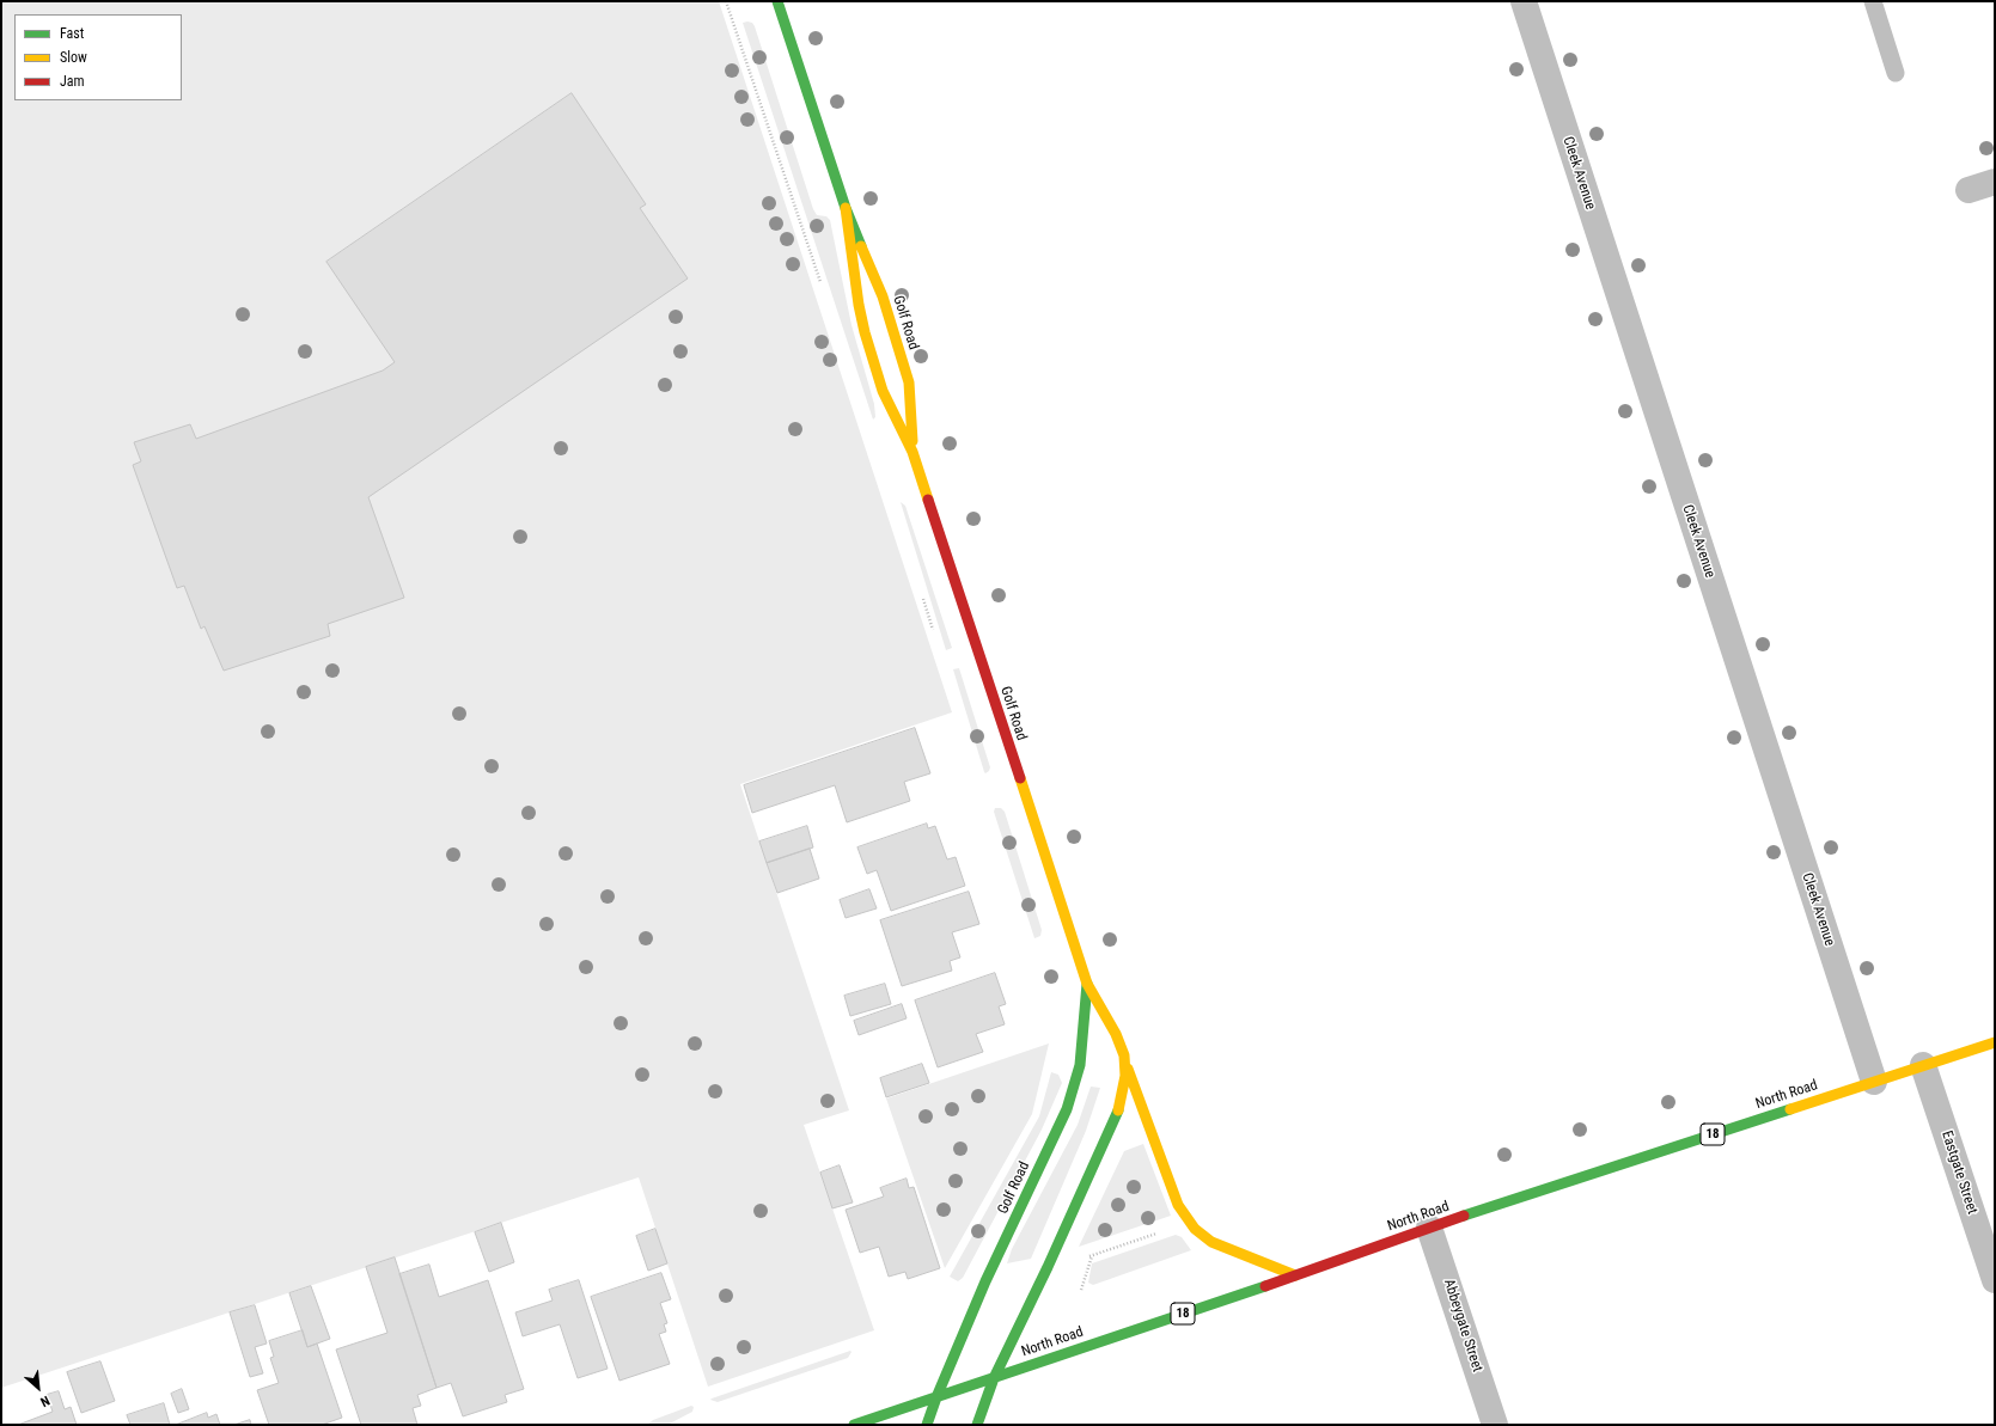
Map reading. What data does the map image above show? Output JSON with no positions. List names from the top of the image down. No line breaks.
{"streets":{"main road":["Golf Road","North Road","18"],"street":["Cleek Avenue","Eastgate Street","Abbeygate Street"]},"crossings":[["Cleek Avenue","North Road"],["Golf Road","North Road"],["North Road","Eastgate Street"],["North Road","Abbeygate Street"]],"legend":["Fast","Slow","Jam"],"north":"bottom right"}
